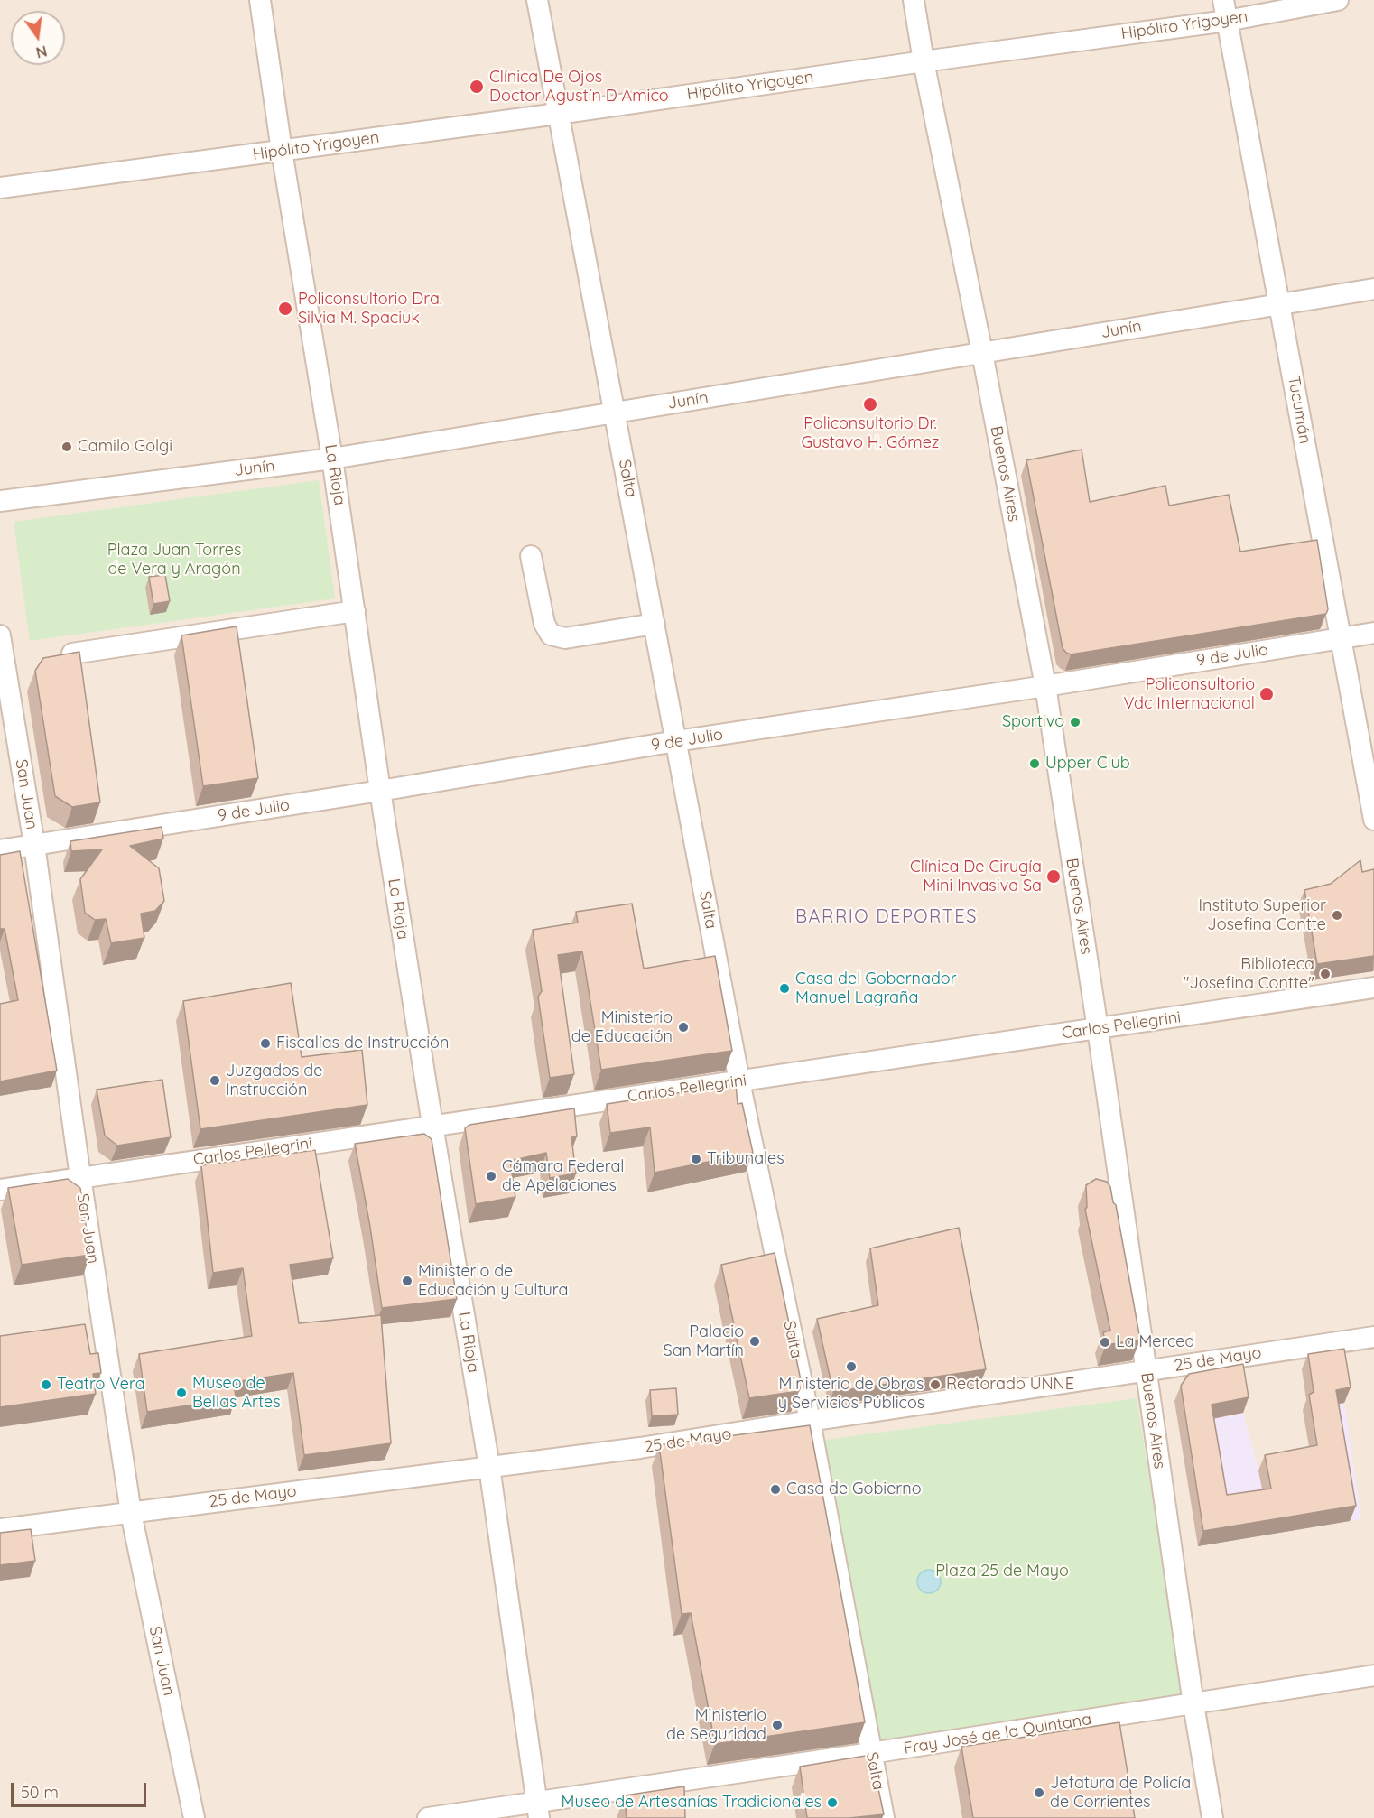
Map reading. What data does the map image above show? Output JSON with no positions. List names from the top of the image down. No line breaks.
{"streets":{"street":["Hipólito Yrigoyen","Junín","Tucumán","Buenos Aires","La Rioja","Salta","9 de Julio","San Juan","Carlos Pellegrini","25 de Mayo","Fray José de la Quintana"]},"crossings":[["Hipólito Yrigoyen","Tucumán"],["Hipólito Yrigoyen","Buenos Aires"],["Hipólito Yrigoyen","La Rioja"],["Hipólito Yrigoyen","Salta"],["Junín","Tucumán"],["Junín","Buenos Aires"],["Junín","La Rioja"],["Junín","Salta"],["Tucumán","9 de Julio"],["Buenos Aires","9 de Julio"],["Buenos Aires","Carlos Pellegrini"],["Buenos Aires","25 de Mayo"],["Buenos Aires","Fray José de la Quintana"],["La Rioja","9 de Julio"],["La Rioja","Carlos Pellegrini"],["La Rioja","25 de Mayo"],["La Rioja","Fray José de la Quintana"],["Salta","9 de Julio"],["Salta","Carlos Pellegrini"],["Salta","25 de Mayo"],["Salta","Fray José de la Quintana"],["9 de Julio","San Juan"],["San Juan","Carlos Pellegrini"],["San Juan","25 de Mayo"]],"districts":["BARRIO DEPORTES"],"parks":["Plaza Juan Torres de Vera y Aragón","Plaza 25 de Mayo"],"places":["Clínica De Ojos Doctor Agustín D Amico","Policonsultorio Dra. Silvia M. Spaciuk","Policonsultorio Dr. Gustavo H. Gómez","Camilo Golgi","Policonsultorio Vdc Internacional","Sportivo","Upper Club","Clínica De Cirugía Mini Invasiva Sa","Instituto Superior Josefina Contte","Biblioteca \"Josefina Contte\"","Casa del Gobernador Manuel Lagraña","Ministerio de Educación","Fiscalías de Instrucción","Juzgados de Instrucción","Tribunales","Cámara Federal de Apelaciones","Ministerio de Educación y Cultura","Palacio San Martín","La Merced","Ministerio de Obras y Servicios Públicos","Teatro Vera","Rectorado UNNE","Museo de Bellas Artes","Casa de Gobierno","Ministerio de Seguridad","Jefatura de Policía de Corrientes","Museo de Artesanías Tradicionales"],"scale_bar":"50 m","north":"bottom"}
